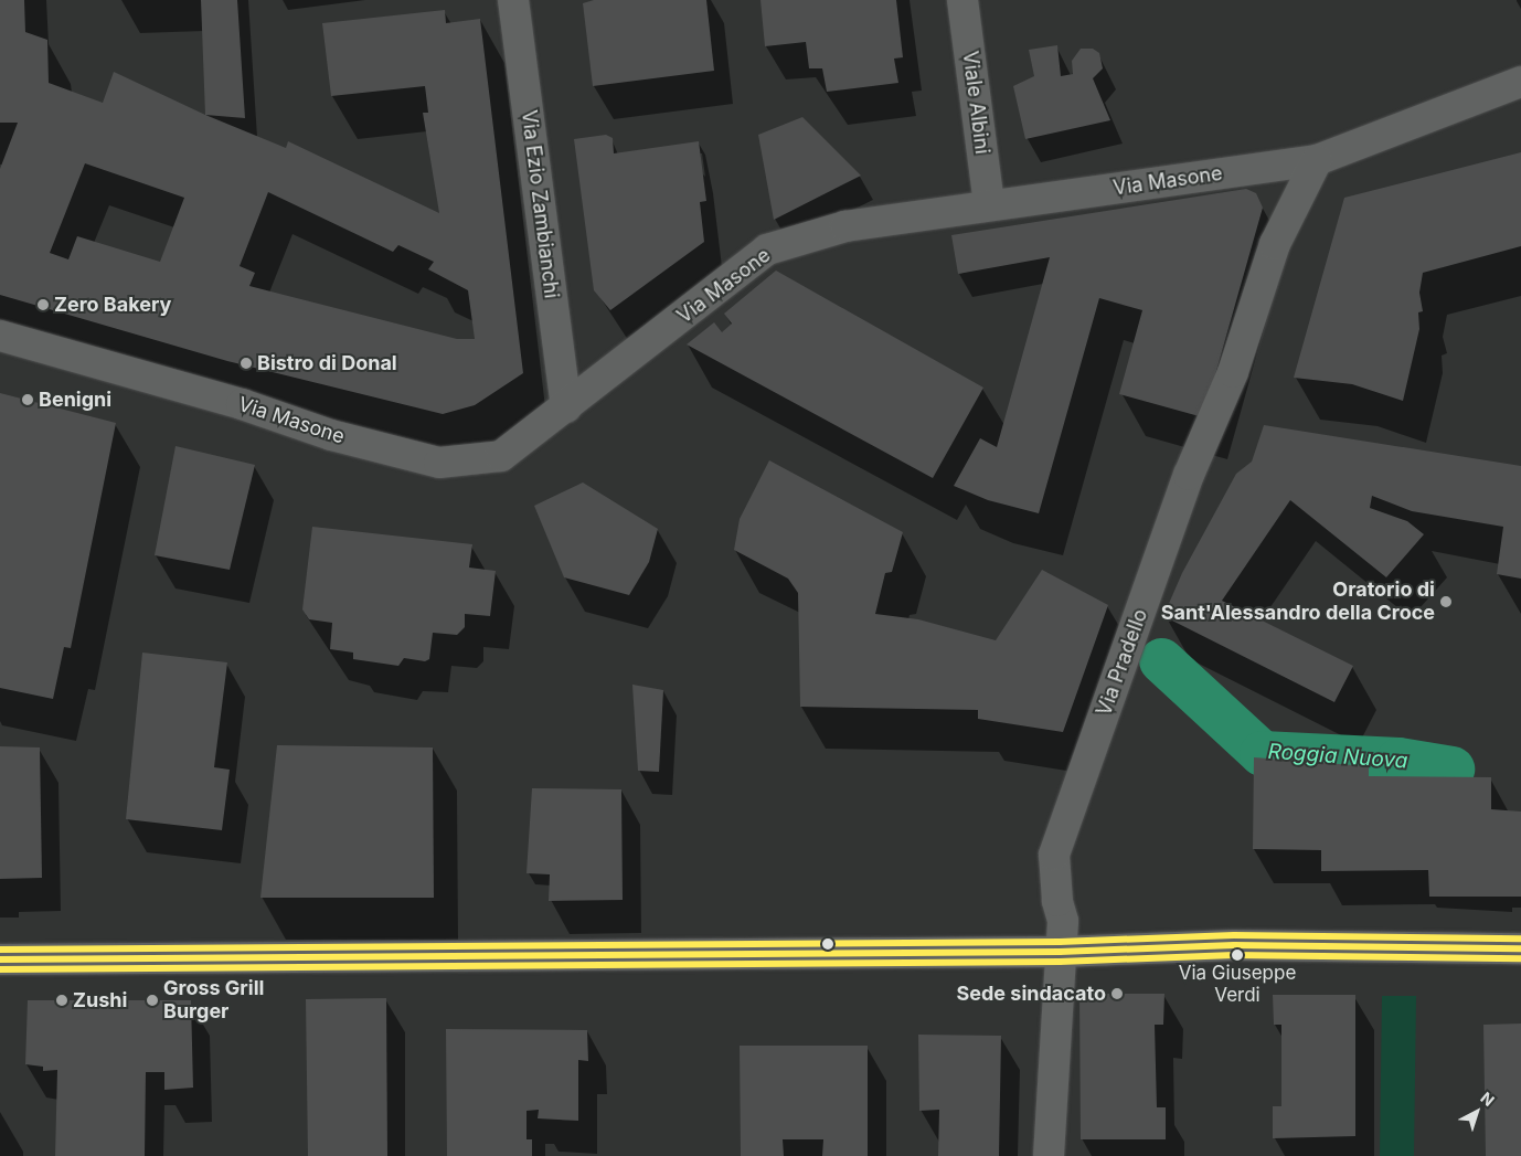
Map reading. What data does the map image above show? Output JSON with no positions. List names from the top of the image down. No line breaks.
{"streets":{"street":["Viale Albini","Via Masone","Via Ezio Zambianchi","Via Pradello"]},"crossings":[["Viale Albini","Via Masone"],["Via Masone","Via Ezio Zambianchi"],["Via Masone","Via Pradello"]],"water":["Roggia Nuova"],"places":["Zero Bakery","Bistro di Donal","Benigni","Oratorio di Sant'Alessandro della Croce","Via Giuseppe Verdi","Sede sindacato","Zushi","Gross Grill Burger"],"north":"top right"}
